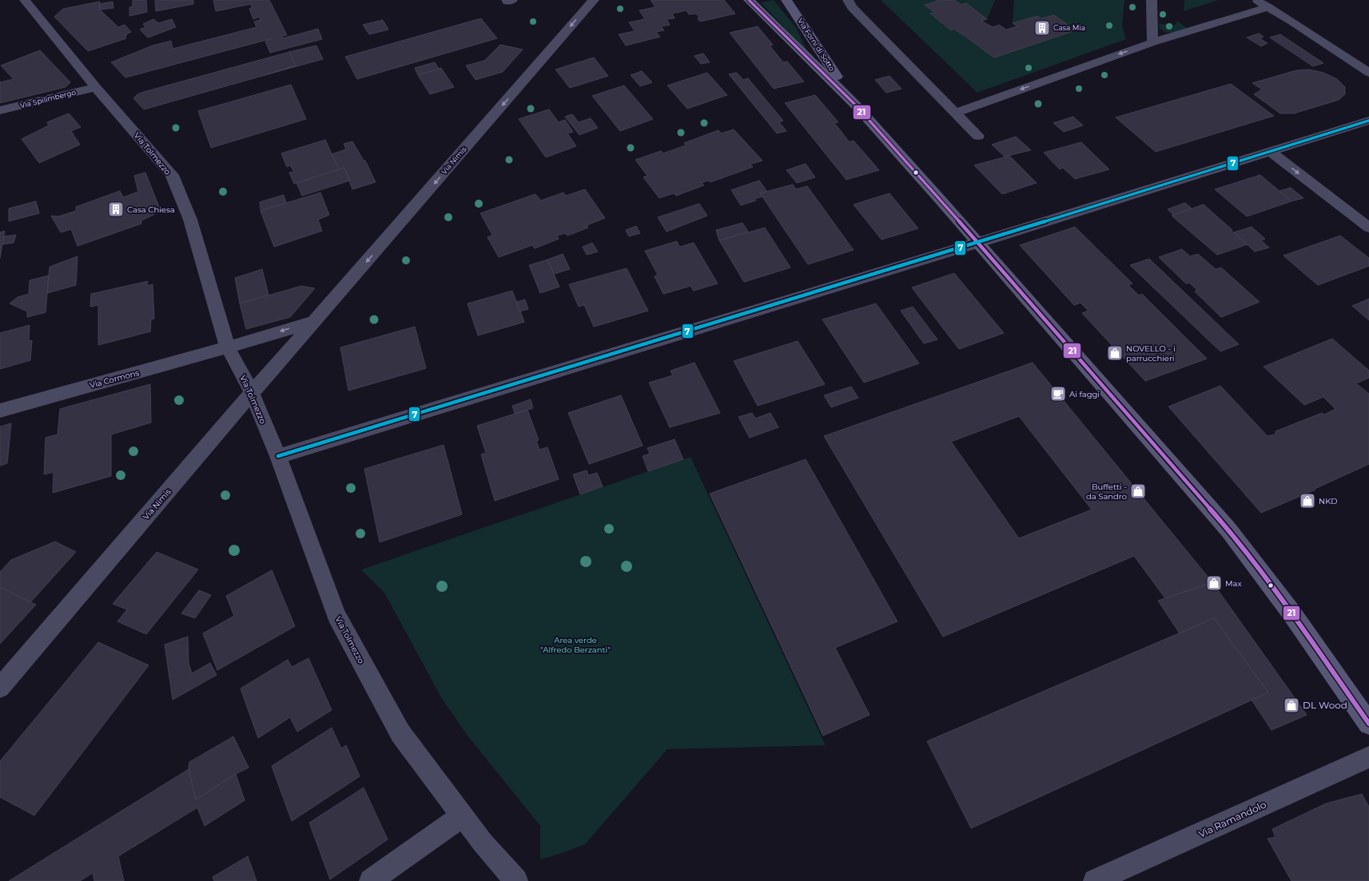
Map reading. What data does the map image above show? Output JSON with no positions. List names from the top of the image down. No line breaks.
{"streets":{"main road":["Via Forni di Sotto"],"street":["Via Spilimbergo","Via Tolmezzo","Via Nimis","Via Cormons","Via Ramandolo"]},"crossings":[["Via Spilimbergo","Via Tolmezzo"],["Via Tolmezzo","Via Nimis"],["Via Tolmezzo","Via Cormons"]],"one_way":["Via Nimis"],"parks":["Area verde \"Alfredo Berzanti\""],"places":{"building":["Casa Mia","Casa Chiesa"],"shop":["NOVELLO - i parrucchieri","Buffetti - da Sandro","NKD","Max","DL Wood"],"cafe":["Ai faggi"]},"lines":["transit line 21","transit line 7"]}
